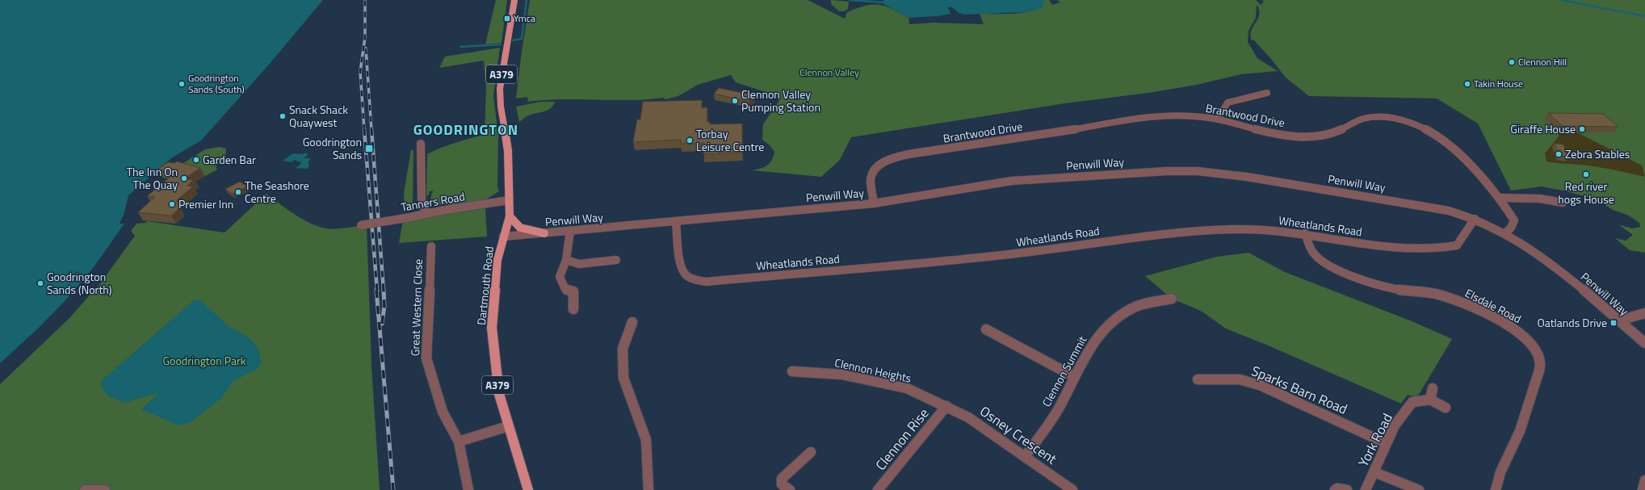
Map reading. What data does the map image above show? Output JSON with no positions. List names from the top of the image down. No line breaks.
{"streets":{"main road":["A379","Dartmouth Road"],"street":["Brantwood Drive","Penwill Way","Tanners Road","Wheatlands Road","Elsdale Road","Great Western Close","Clennon Heights","Clennon Summit","Sparks Barn Road","Osney Crescent","Clennon Rise","York Road"]},"crossings":[["Brantwood Drive","Penwill Way"],["Penwill Way","Wheatlands Road"],["Penwill Way","Dartmouth Road"],["Tanners Road","Dartmouth Road"],["Wheatlands Road","Elsdale Road"],["Clennon Heights","Osney Crescent"],["Clennon Heights","Clennon Rise"],["Clennon Summit","Osney Crescent"],["Sparks Barn Road","York Road"],["Osney Crescent","Clennon Rise"]],"districts":["GOODRINGTON"],"parks":["Clennon Valley","Goodrington Park"],"places":{"transit":["Ymca","Goodrington Sands","Oatlands Drive"],"other":["Clennon Hill","Goodrington Sands (South)","Takin House","Clennon Valley Pumping Station","Snack Shack Quaywest","Giraffe House","Torbay Leisure Centre","Zebra Stables","Garden Bar","Red river hogs House","The Inn On The Quay","The Seashore Centre","Premier Inn","Goodrington Sands (North)"]}}
